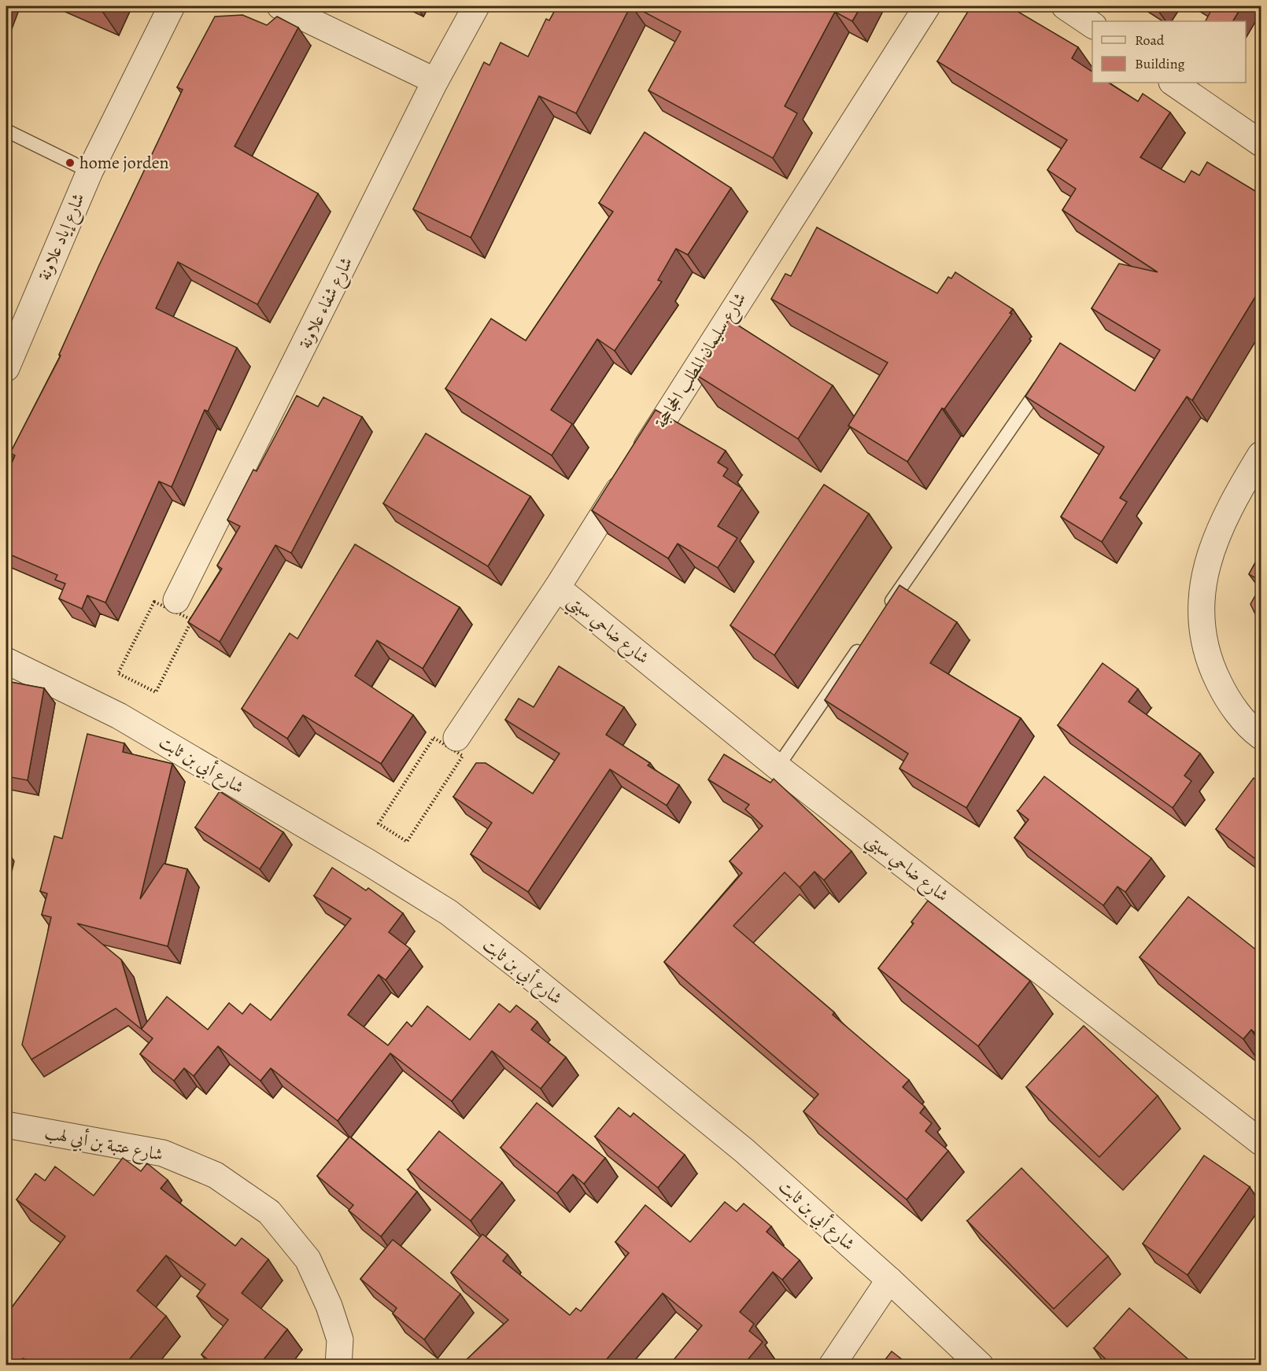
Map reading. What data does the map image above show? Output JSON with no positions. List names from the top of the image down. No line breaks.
{"streets":{"street":["شارع إياد علاونة","شارع شفاء علاونة","شارع سليمان المطلب الحجاحجة","شارع ضاحي سبتي","شارع أبي بن ثابت","شارع عتبة بن أبي لهب"]},"crossings":[["شارع سليمان المطلب الحجاحجة","شارع ضاحي سبتي"]],"places":["home jorden"],"legend":["Road","Building"]}
